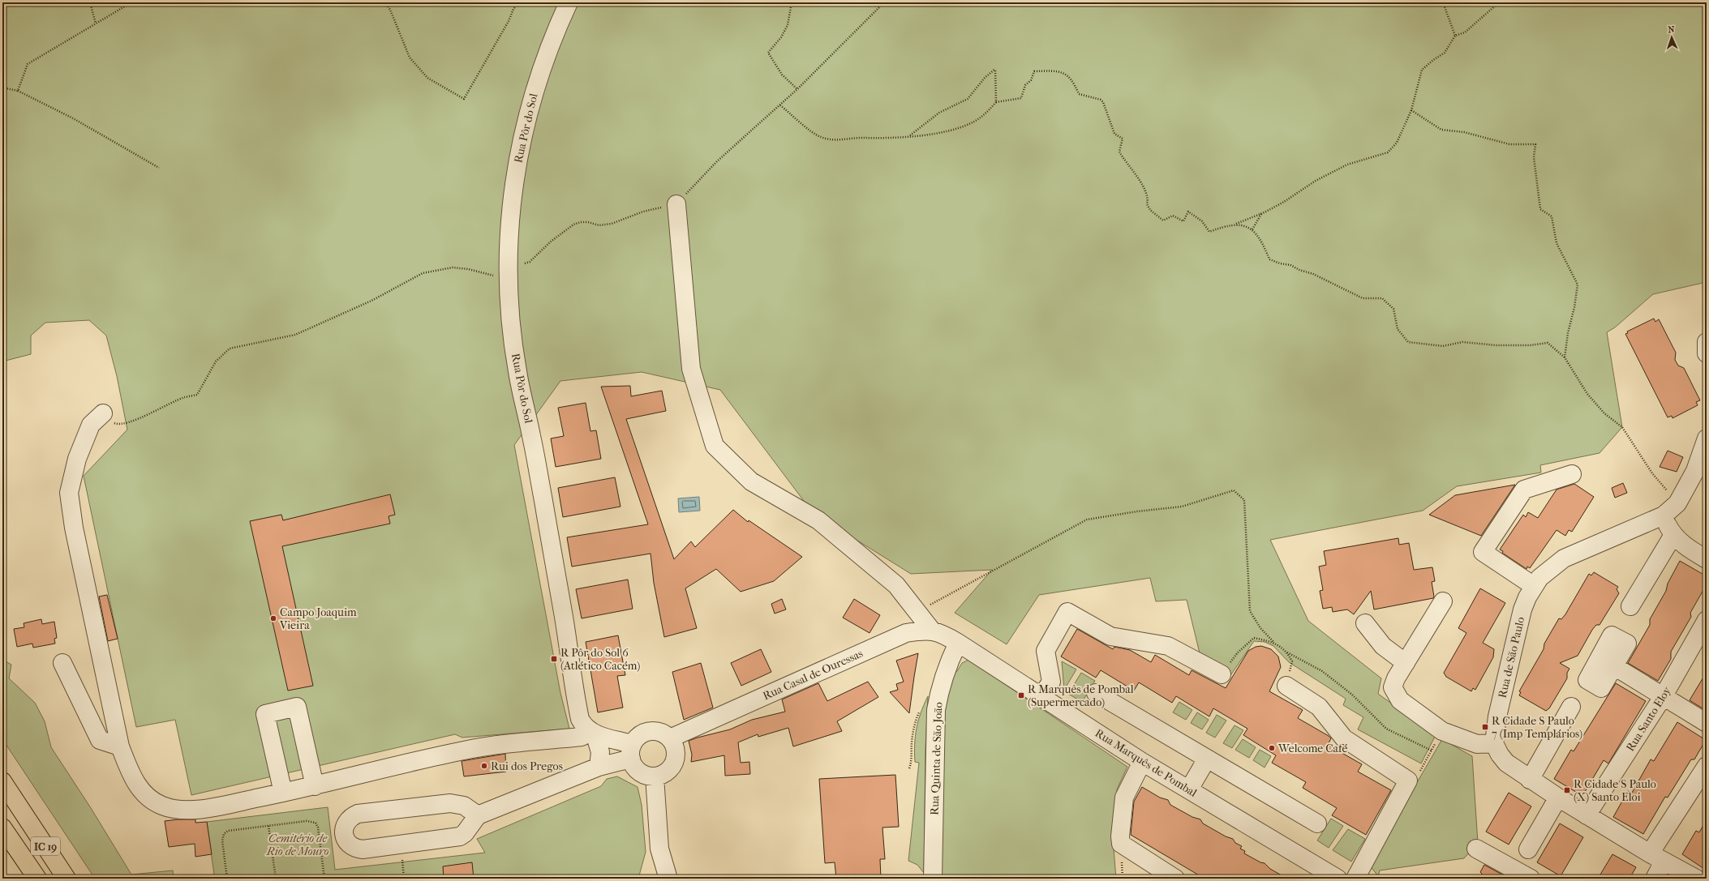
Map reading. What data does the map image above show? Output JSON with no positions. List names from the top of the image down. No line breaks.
{"streets":{"highway":["IC 19"],"street":["Rua Pôr do Sol","Rua de São Paulo","Rua Casal de Ouressas","Rua Santo Eloy","Rua Quinta de São João","Rua Marquês de Pombal"]},"crossings":[["Rua Casal de Ouressas","Rua Quinta de São João"],["Rua Casal de Ouressas","Rua Marquês de Pombal"],["Rua Quinta de São João","Rua Marquês de Pombal"]],"parks":["Cemitério de Rio de Mouro"],"places":{"other":["Campo Joaquim Vieira","Welcome Café","Rui dos Pregos"],"transit":["R Pôr do Sol 6 (Atlético Cacém)","R Marquês de Pombal (Supermercado)","R Cidade S Paulo 7 (Imp Templários)","R Cidade S Paulo (X) Santo Eloi"]},"north":"top"}
